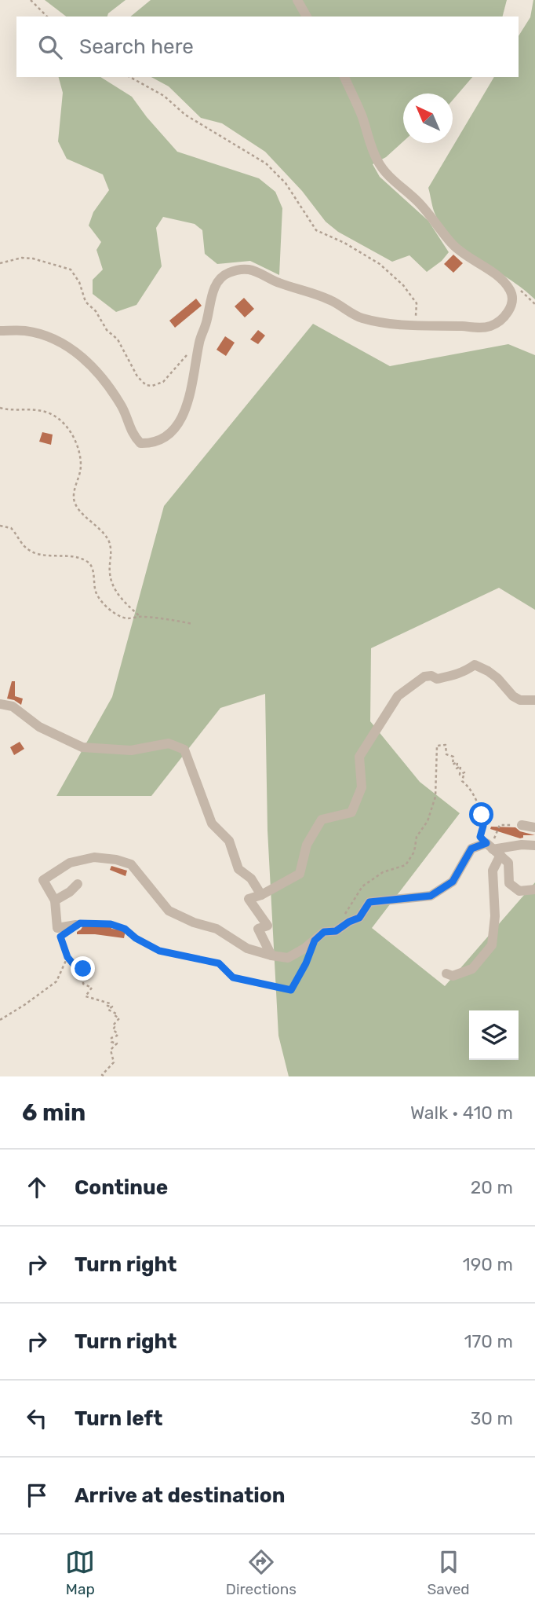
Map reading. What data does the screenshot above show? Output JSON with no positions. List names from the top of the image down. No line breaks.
{"north":"top left","page":{"search":"Search here","heading":["6 min","Walk · 410 m"],"list":[["Continue","20 m"],["Turn right","190 m"],["Turn right","170 m"],["Turn left","30 m"],"Arrive at destination"],"nav":["Map","Directions","Saved"]}}
